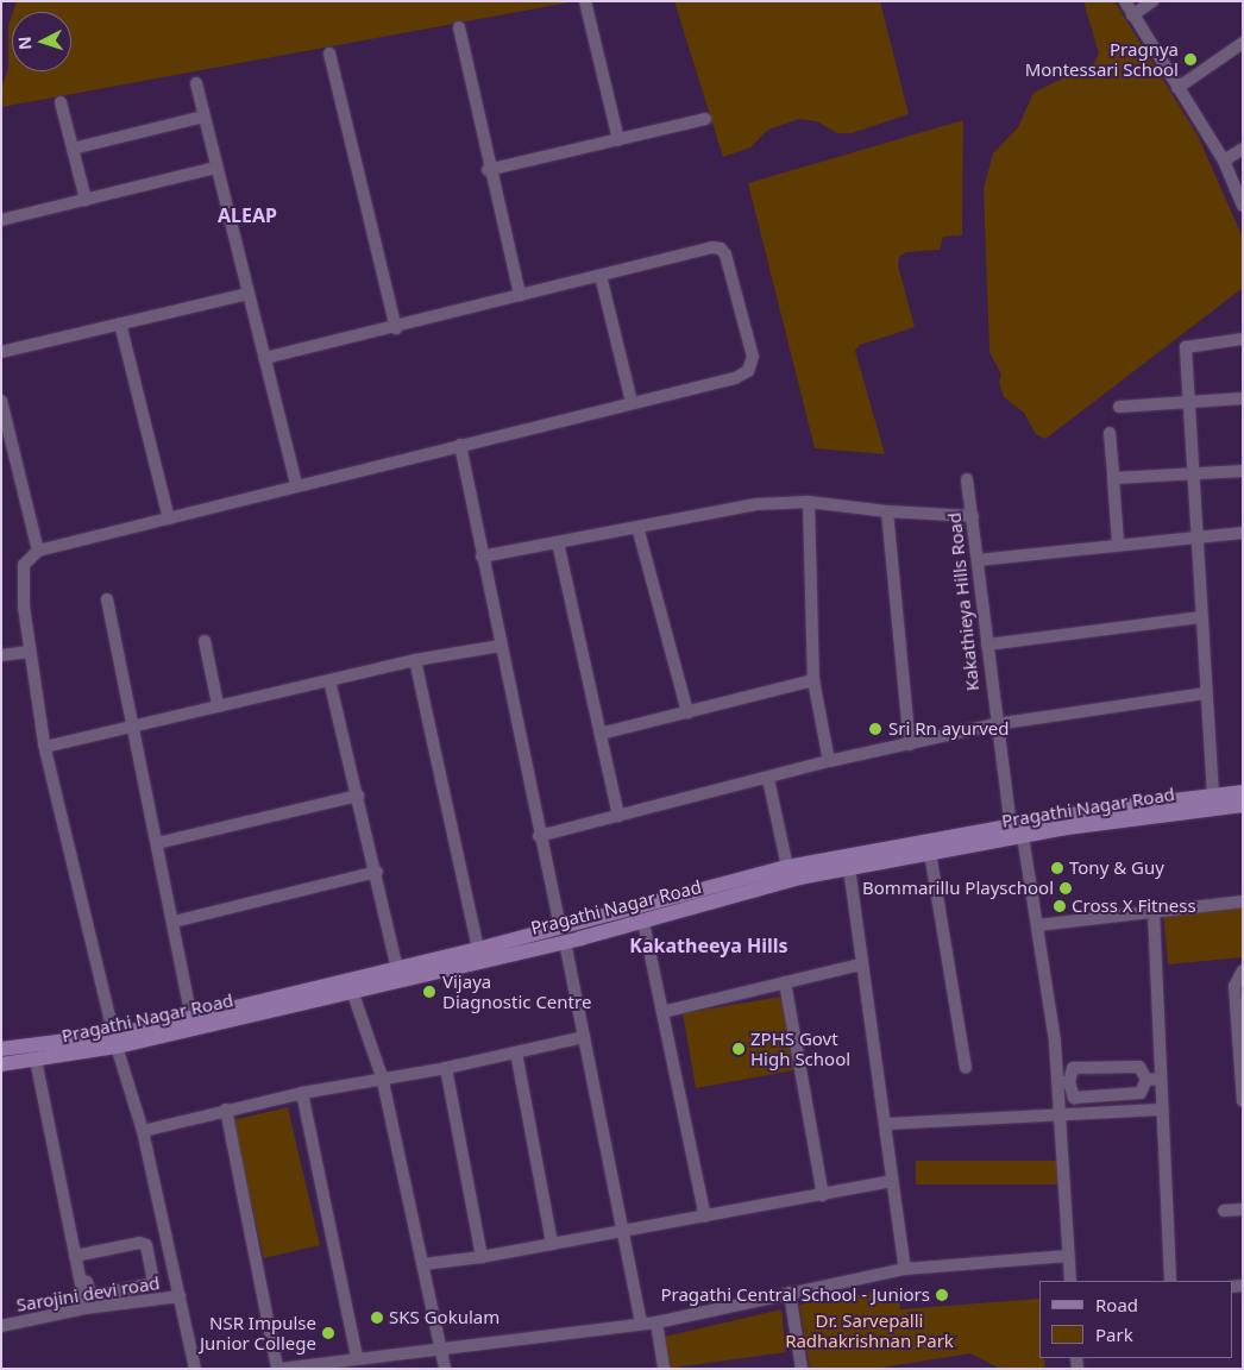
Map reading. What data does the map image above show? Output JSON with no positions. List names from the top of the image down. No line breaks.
{"streets":{"main road":["Pragathi Nagar Road"],"street":["Kakathieya Hills Road","Sarojini devi road"]},"crossings":[["Kakathieya Hills Road","Pragathi Nagar Road"]],"districts":["ALEAP","Kakatheeya Hills"],"parks":["Dr. Sarvepalli Radhakrishnan Park"],"places":["Pragnya Montessari School","Sri Rn ayurved","Tony & Guy","Bommarillu Playschool","Cross X Fitness","Vijaya Diagnostic Centre","ZPHS Govt High School","Pragathi Central School - Juniors","SKS Gokulam","NSR Impulse Junior College"],"legend":["Road","Park"],"north":"left"}
